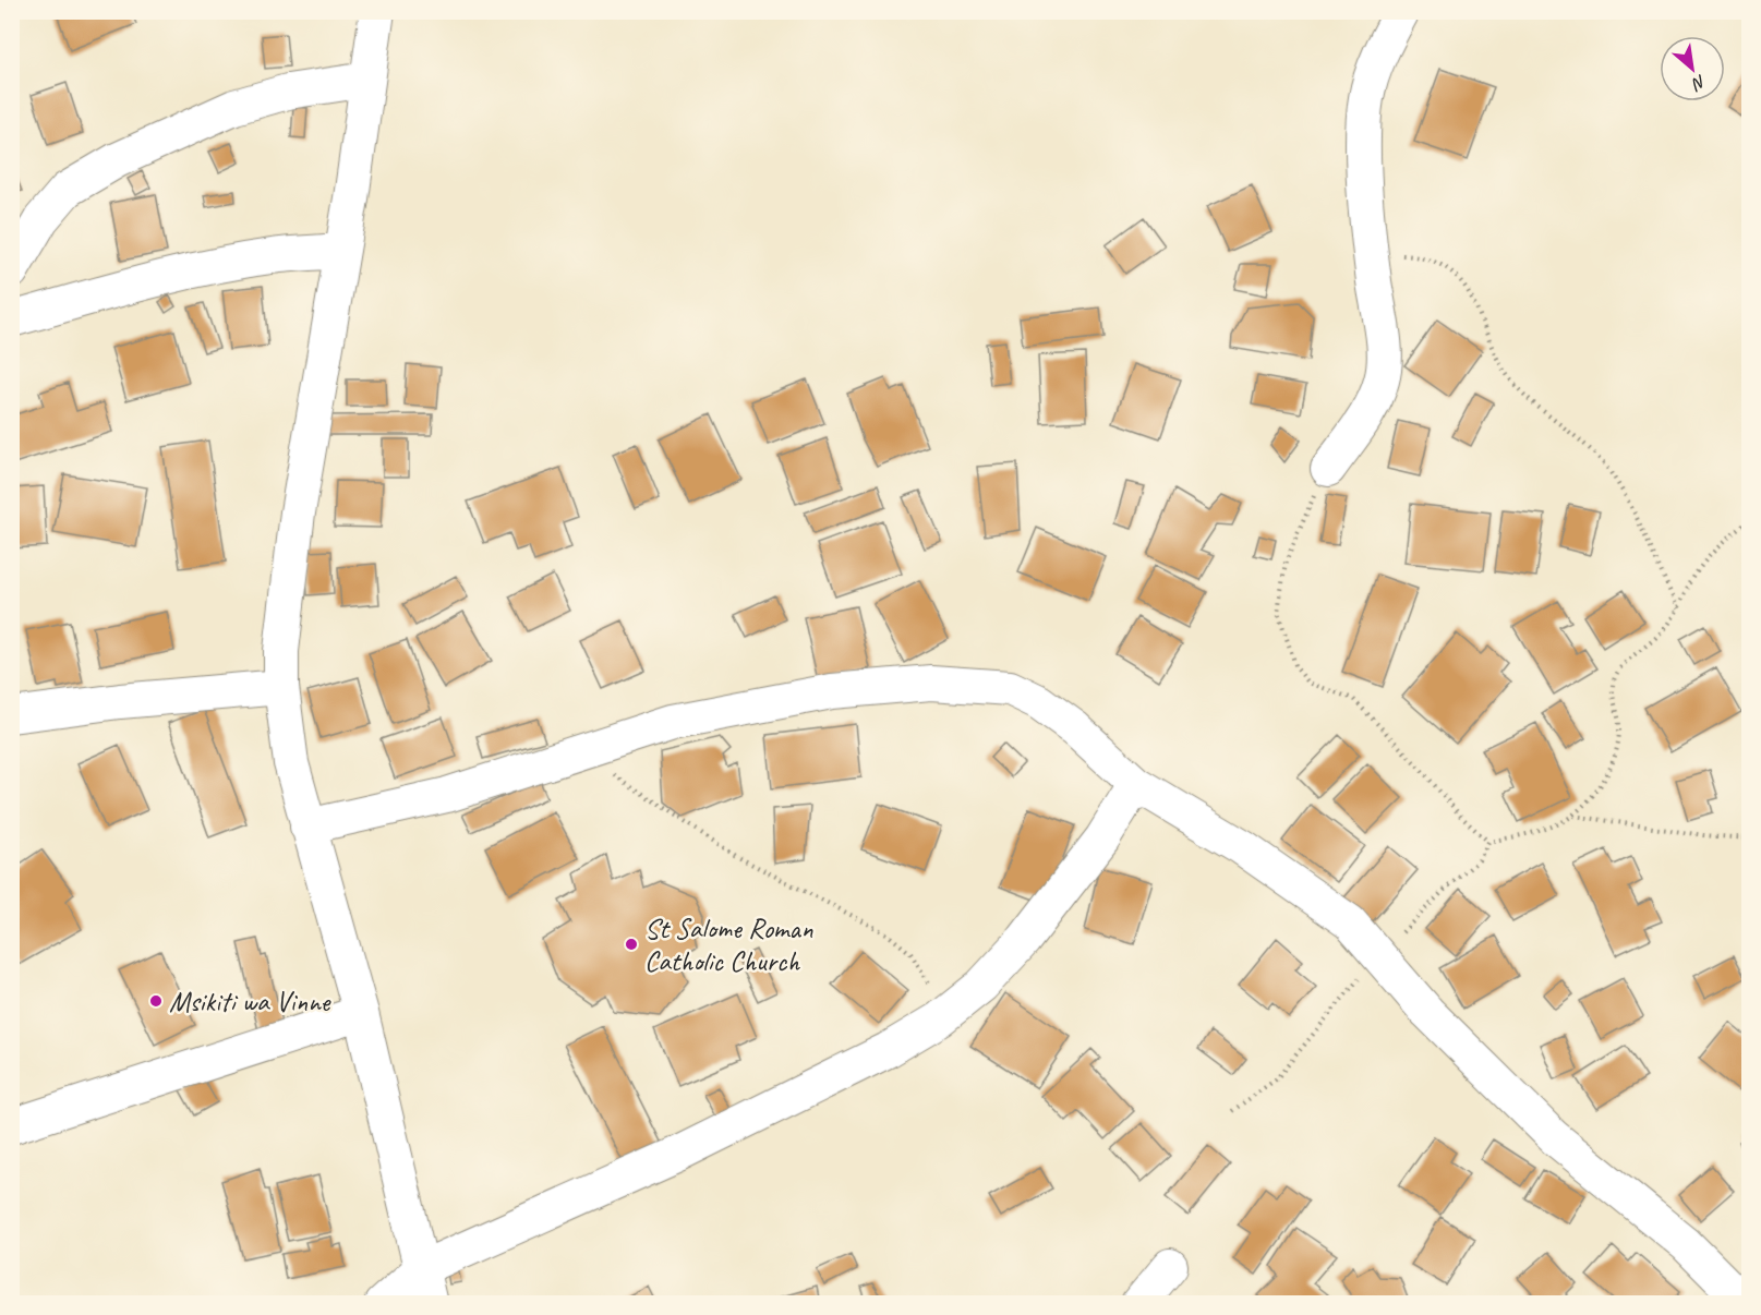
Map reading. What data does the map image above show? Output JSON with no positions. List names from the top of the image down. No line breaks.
{"places":["St Salome Roman Catholic Church","Msikiti wa Vinne"],"north":"bottom right"}
